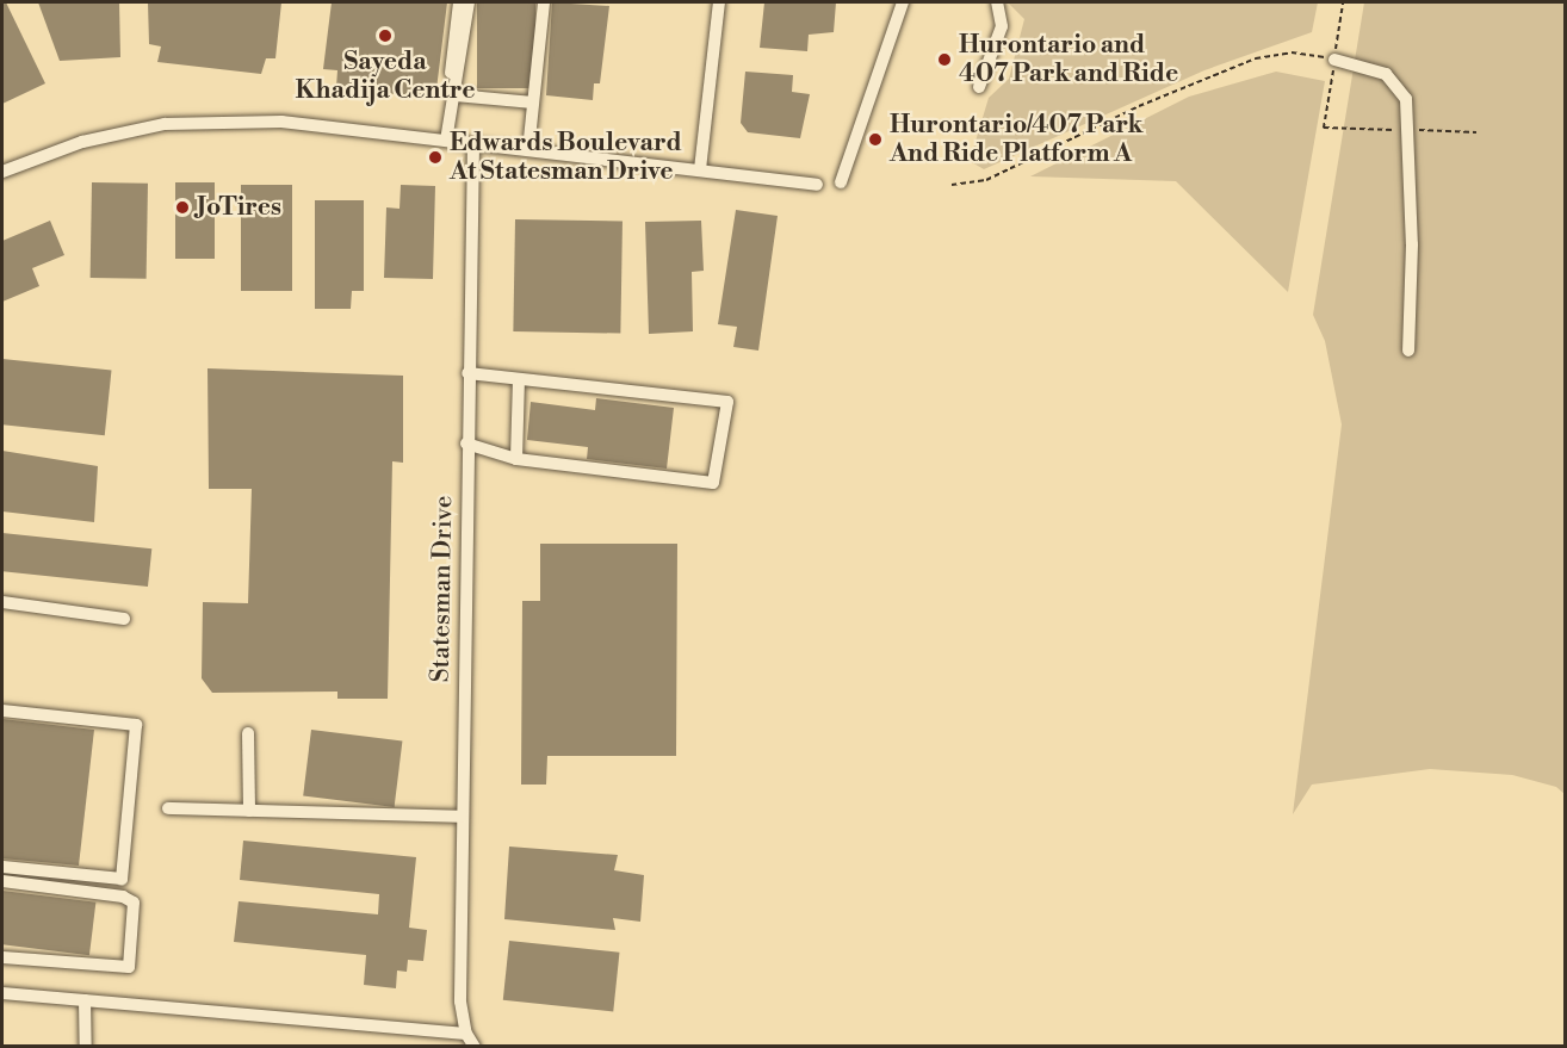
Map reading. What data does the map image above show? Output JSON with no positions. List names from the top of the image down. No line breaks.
{"streets":{"street":["Statesman Drive"]},"places":["Sayeda Khadija Centre","Hurontario and 407 Park and Ride","Hurontario/407 Park And Ride Platform A","Edwards Boulevard At Statesman Drive","JoTires"]}
